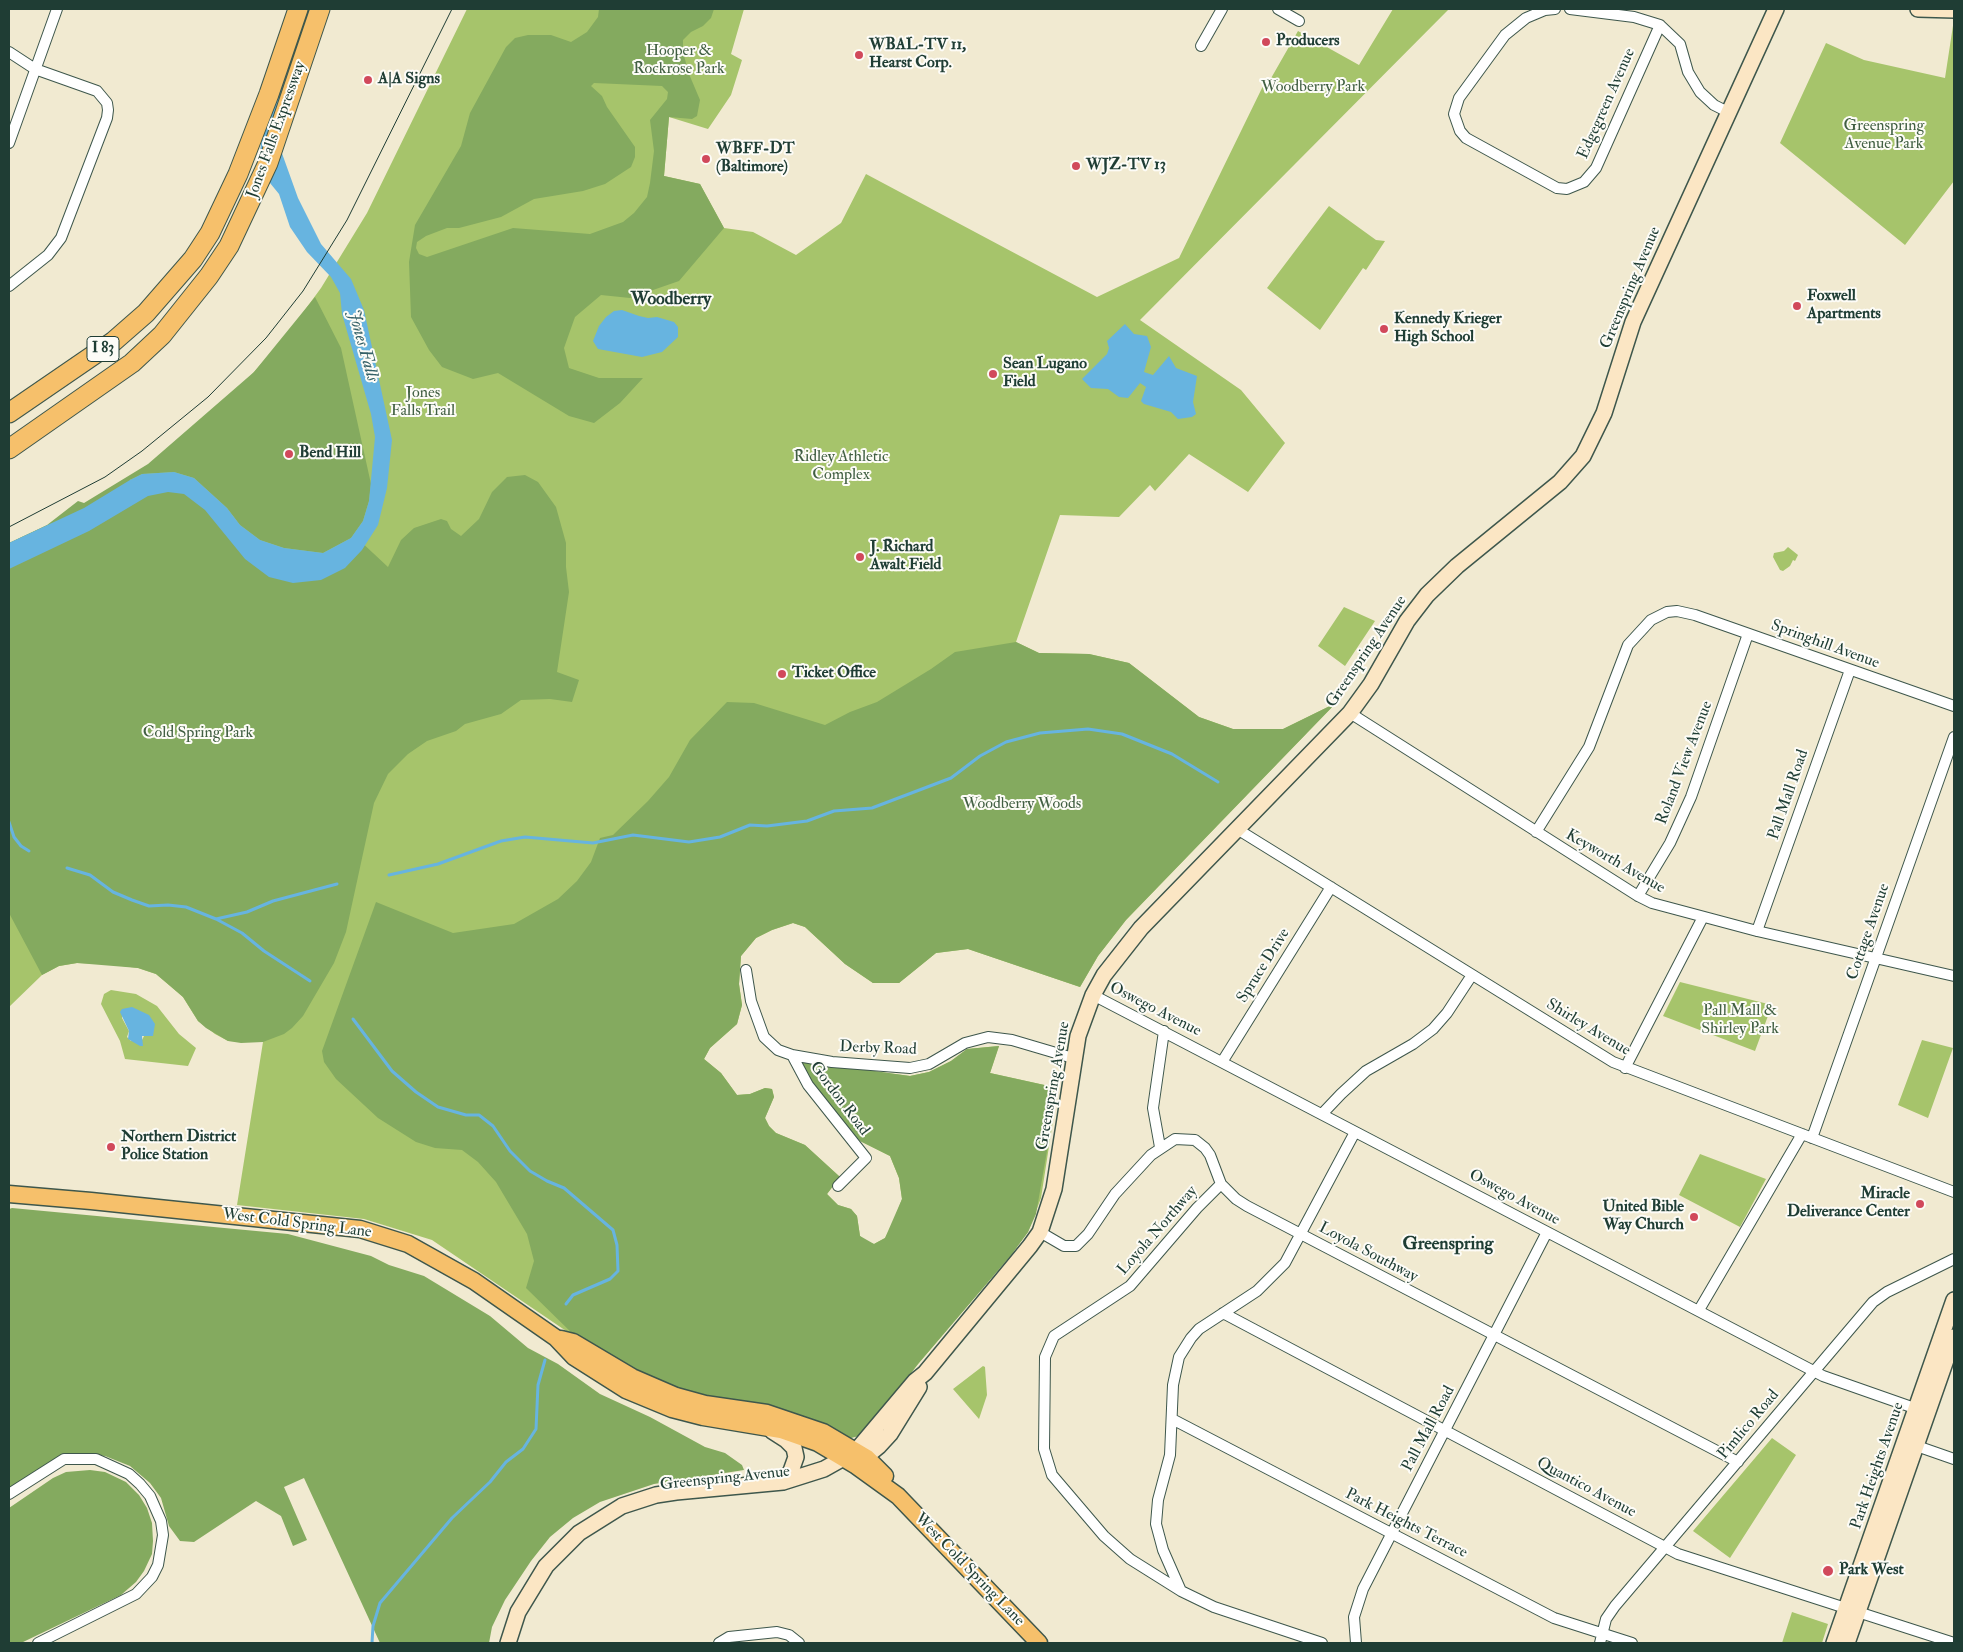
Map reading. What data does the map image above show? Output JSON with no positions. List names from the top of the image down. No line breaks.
{"streets":{"highway":["Jones Falls Expressway","I 83"],"main road":["Greenspring Avenue","West Cold Spring Lane","Park Heights Avenue"],"street":["Edgegreen Avenue","Springhill Avenue","Roland View Avenue","Pall Mall Road","Keyworth Avenue","Cottage Avenue","Spruce Drive","Oswego Avenue","Shirley Avenue","Derby Road","Gordon Road","Loyola Northway","Loyola Southway","Pimlico Road","Quantico Avenue","Park Heights Terrace"]},"crossings":[["Greenspring Avenue","Keyworth Avenue"],["Greenspring Avenue","Oswego Avenue"],["Greenspring Avenue","Shirley Avenue"],["Greenspring Avenue","Derby Road"],["Greenspring Avenue","West Cold Spring Lane"],["Greenspring Avenue","Loyola Southway"],["Springhill Avenue","Roland View Avenue"],["Springhill Avenue","Pall Mall Road"],["Springhill Avenue","Keyworth Avenue"],["Roland View Avenue","Keyworth Avenue"],["Pall Mall Road","Keyworth Avenue"],["Pall Mall Road","Oswego Avenue"],["Pall Mall Road","Loyola Southway"],["Pall Mall Road","Quantico Avenue"],["Pall Mall Road","Park Heights Terrace"],["Keyworth Avenue","Cottage Avenue"],["Cottage Avenue","Oswego Avenue"],["Cottage Avenue","Shirley Avenue"],["Spruce Drive","Oswego Avenue"],["Spruce Drive","Shirley Avenue"],["Oswego Avenue","Pimlico Road"],["Oswego Avenue","Park Heights Avenue"],["Derby Road","Gordon Road"],["Loyola Northway","Loyola Southway"],["Loyola Southway","Pimlico Road"],["Pimlico Road","Quantico Avenue"],["Pimlico Road","Park Heights Terrace"],["Park Heights Avenue","Quantico Avenue"]],"districts":["Woodberry","Greenspring"],"water":["Jones Falls"],"parks":["Hooper & Rockrose Park","Woodberry Park","Greenspring Avenue Park","Jones Falls Trail","Ridley Athletic Complex","Cold Spring Park","Woodberry Woods","Pall Mall & Shirley Park"],"places":["Producers","WBAL-TV 11, Hearst Corp.","A|A Signs","WBFF-DT (Baltimore)","WJZ-TV 13","Foxwell Apartments","Kennedy Krieger High School","Sean Lugano Field","Bend Hill","J. Richard Awalt Field","Ticket Office","Northern District Police Station","Miracle Deliverance Center","United Bible Way Church","Park West"]}
